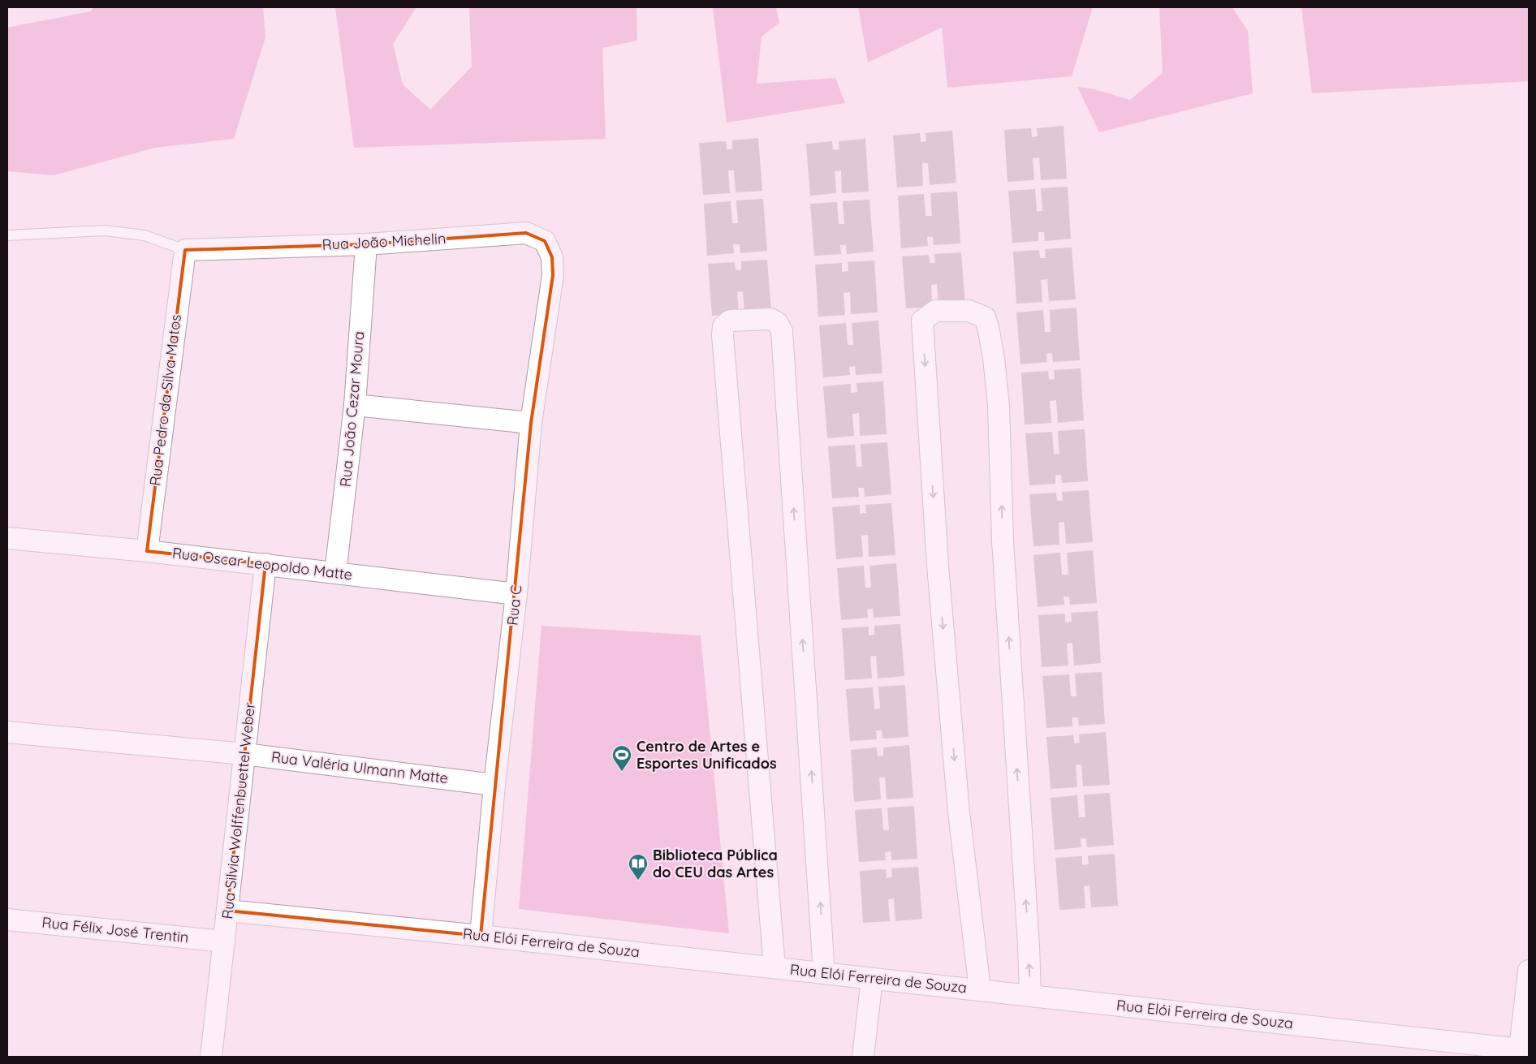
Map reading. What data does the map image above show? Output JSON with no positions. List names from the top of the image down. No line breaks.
{"streets":{"street":["Rua João Michelin","Rua Pedro da Silva Matos","Rua João Cezar Moura","Rua Oscar Leopoldo Matte","Rua C","Rua Valéria Ulmann Matte","Rua Silvia Wolffenbuettel Weber","Rua Félix José Trentin","Rua Elói Ferreira de Souza"]},"crossings":[["Rua João Michelin","Rua Pedro da Silva Matos"],["Rua João Michelin","Rua João Cezar Moura"],["Rua João Michelin","Rua C"],["Rua Pedro da Silva Matos","Rua Oscar Leopoldo Matte"],["Rua João Cezar Moura","Rua Oscar Leopoldo Matte"],["Rua Oscar Leopoldo Matte","Rua C"],["Rua Oscar Leopoldo Matte","Rua Silvia Wolffenbuettel Weber"],["Rua C","Rua Valéria Ulmann Matte"],["Rua C","Rua Elói Ferreira de Souza"],["Rua Valéria Ulmann Matte","Rua Silvia Wolffenbuettel Weber"],["Rua Silvia Wolffenbuettel Weber","Rua Félix José Trentin"],["Rua Silvia Wolffenbuettel Weber","Rua Elói Ferreira de Souza"]],"places":{"sports":["Centro de Artes e Esportes Unificados"],"library":["Biblioteca Pública do CEU das Artes"]}}
